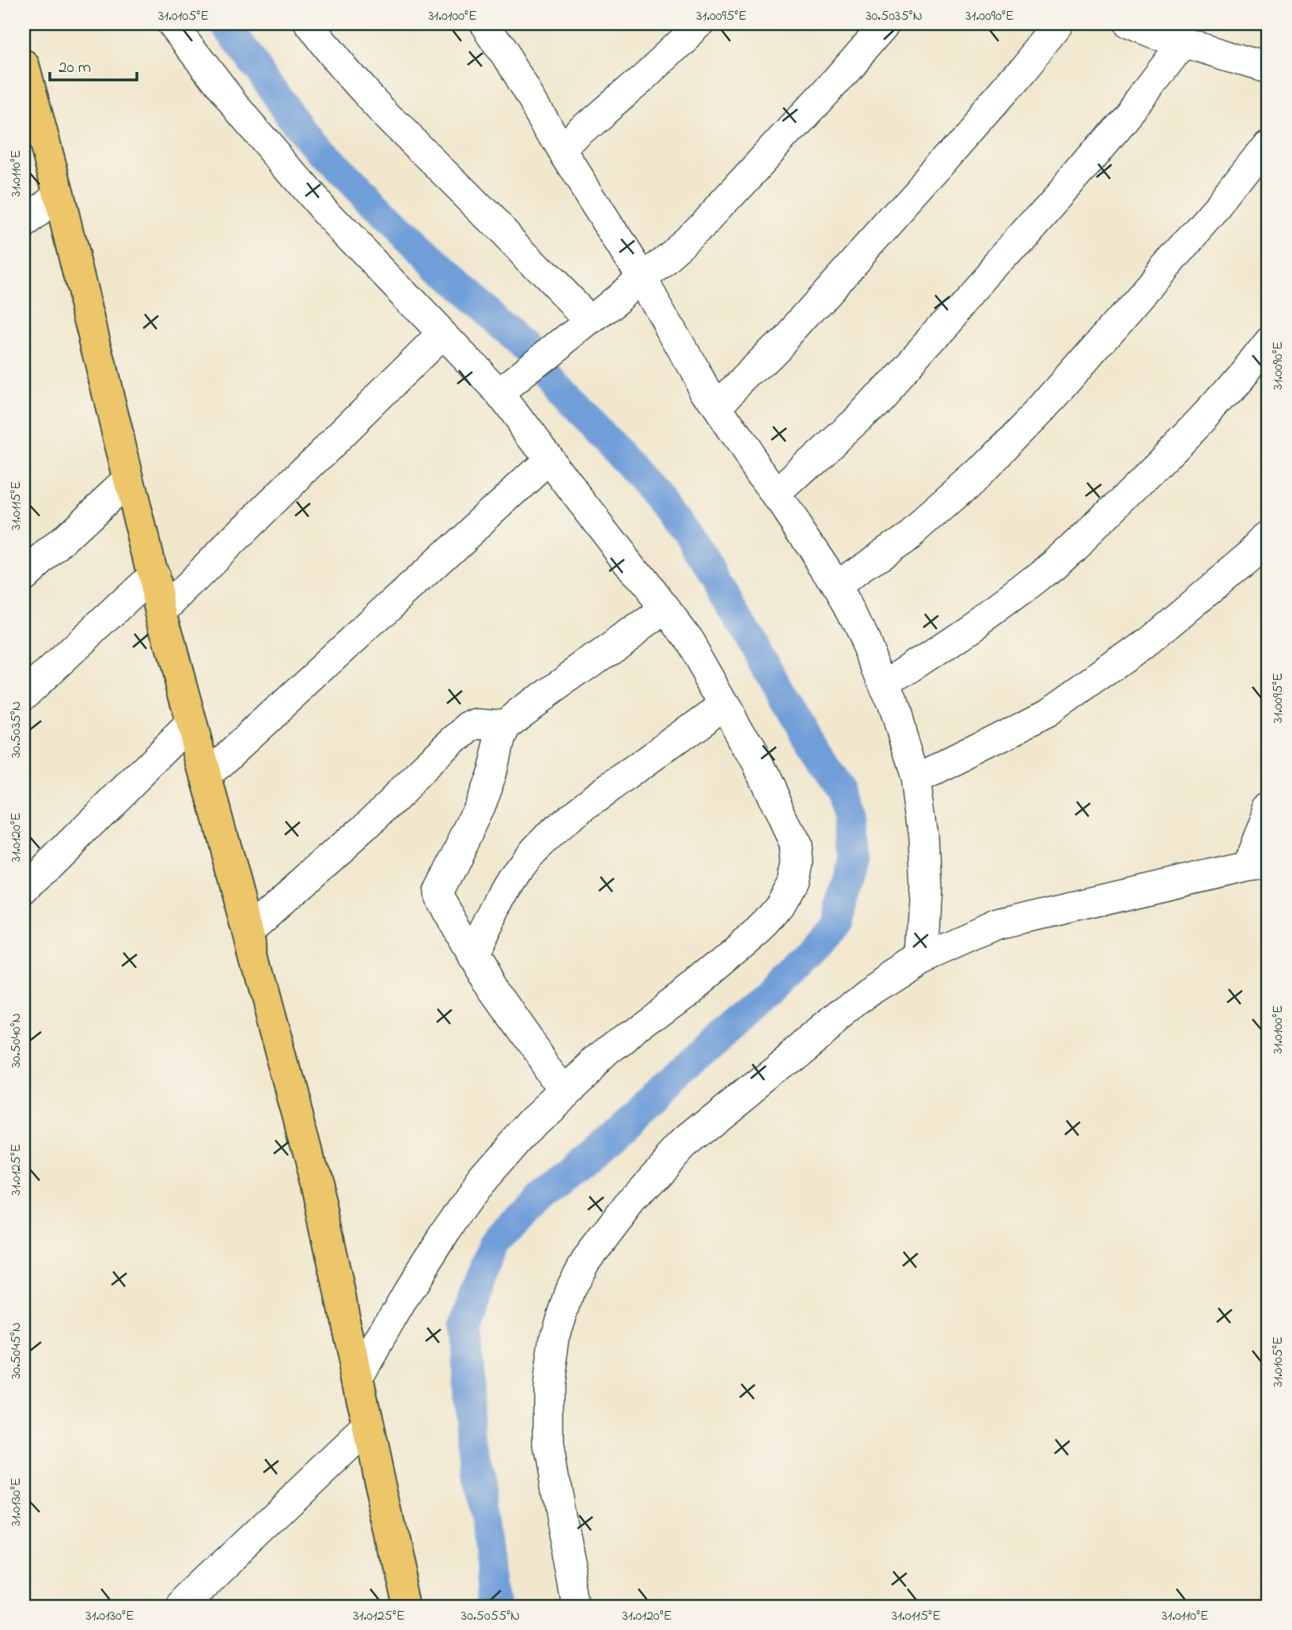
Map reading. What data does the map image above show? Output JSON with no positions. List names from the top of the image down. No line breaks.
{"scale_bar":"20 m","coordinates":["31.0105°E","31.0100°E","31.0095°E","30.5035°N","31.0090°E","31.0110°E","31.0115°E","31.0120°E","30.5040°N","31.0125°E","30.5045°N","31.0130°E","30.5055°N"]}
